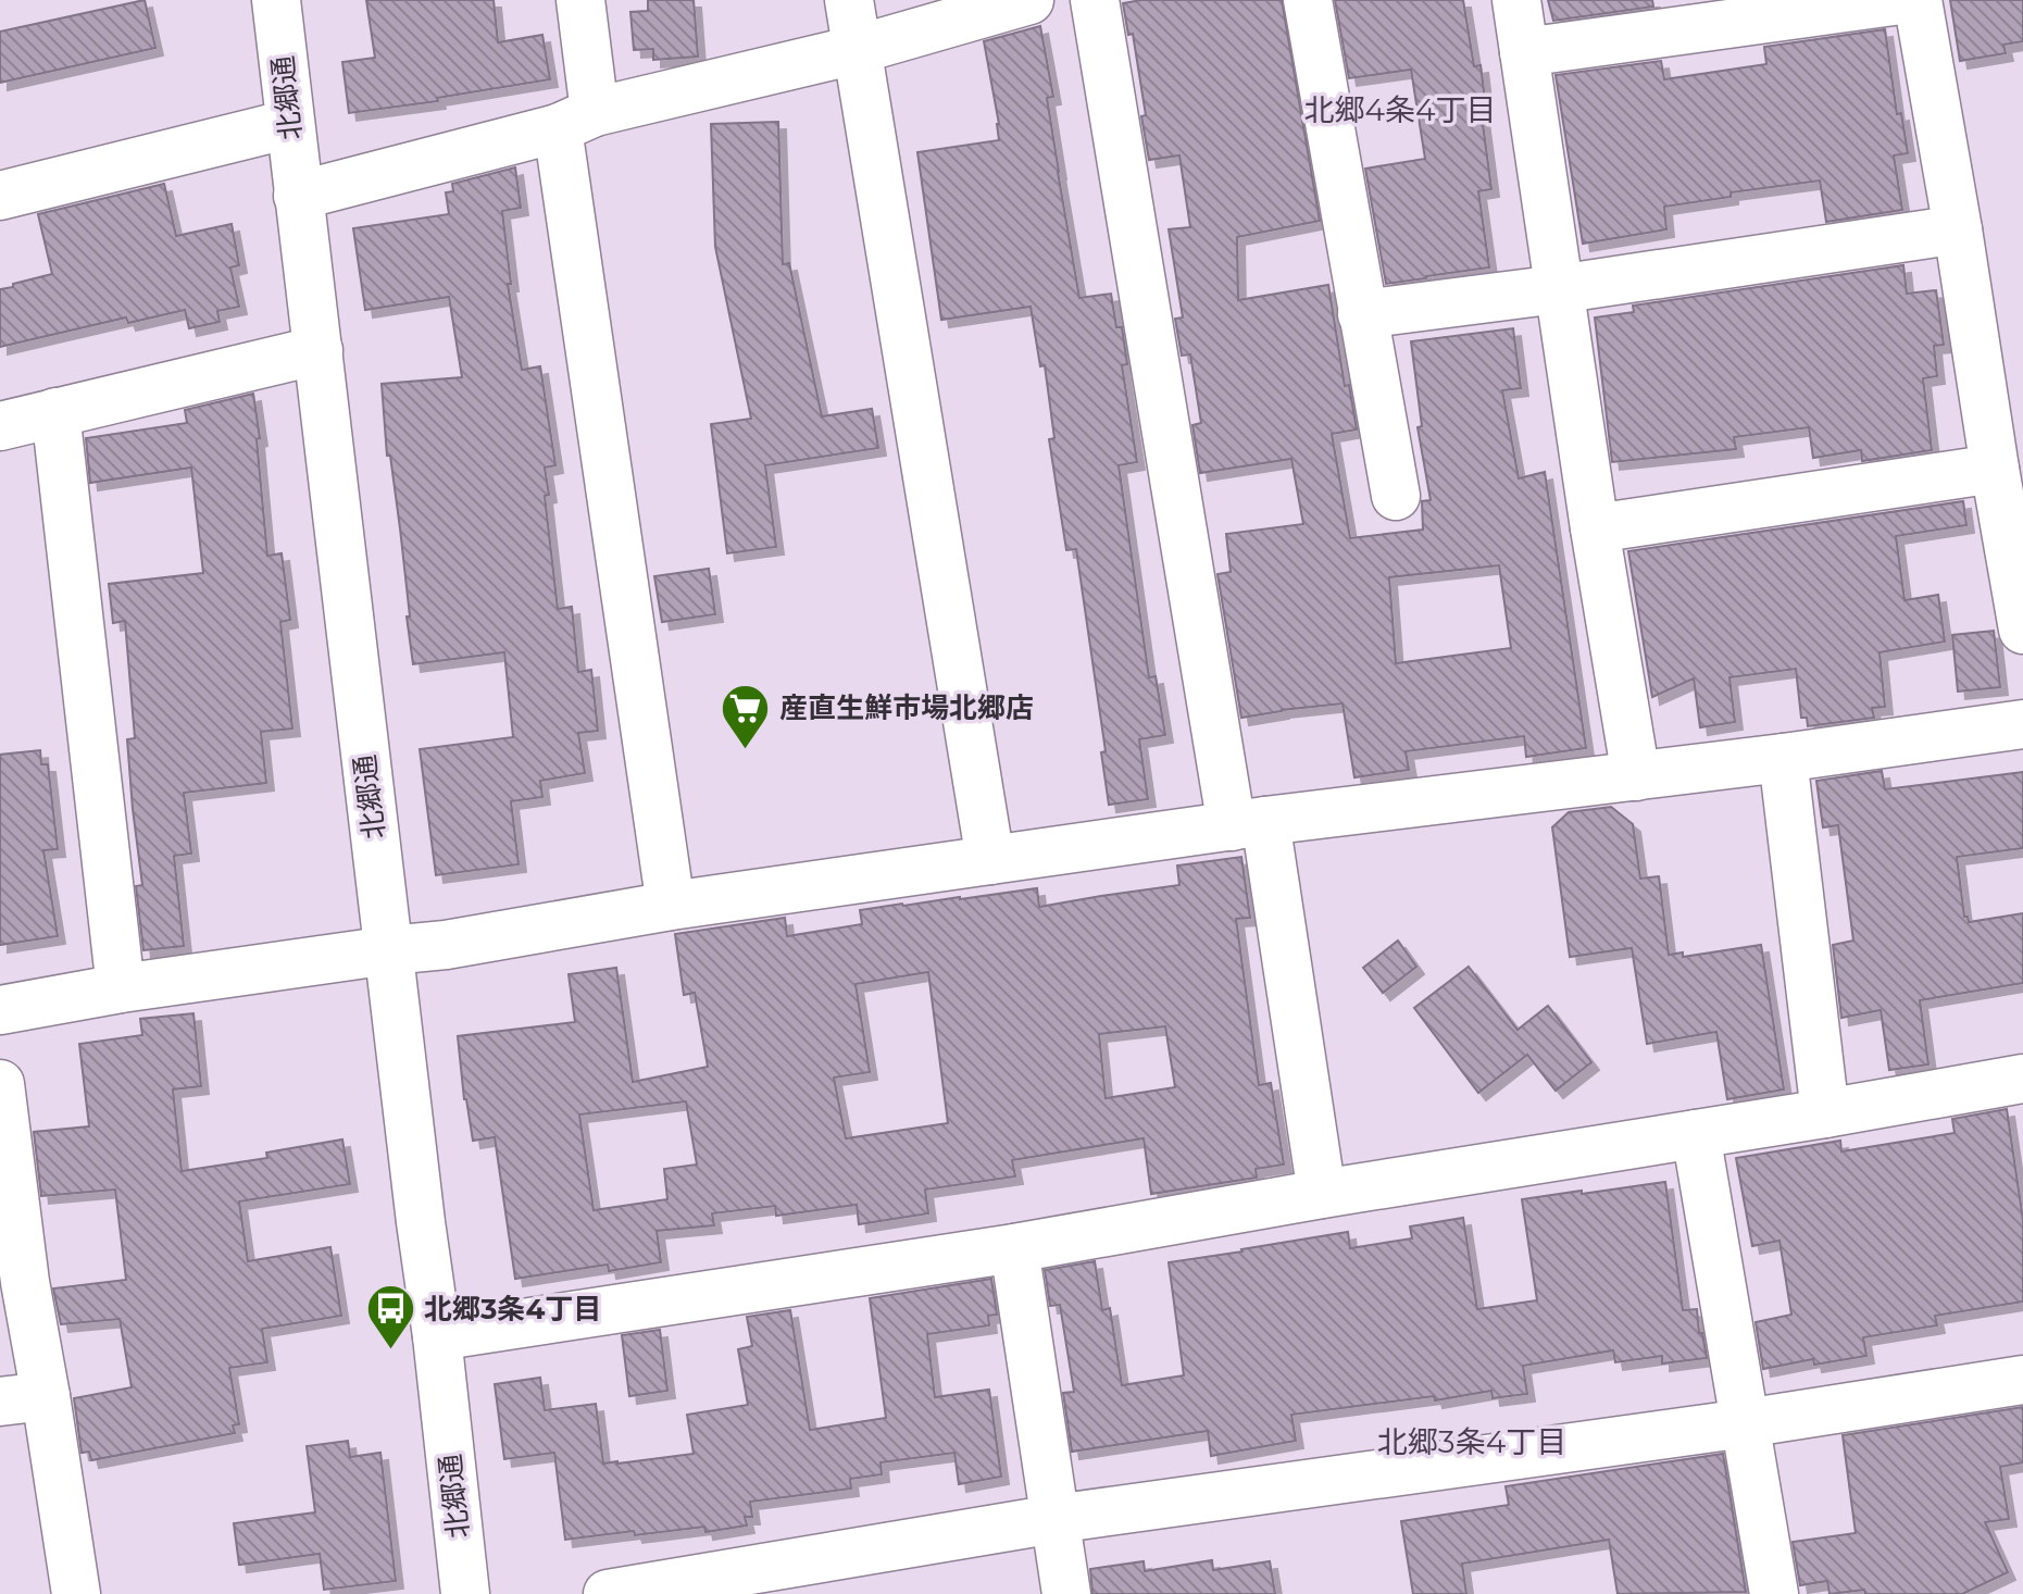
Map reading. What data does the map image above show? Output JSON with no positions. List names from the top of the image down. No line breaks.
{"streets":{"street":["北郷通"]},"districts":["北郷4条4丁目","北郷3条4丁目"],"places":{"supermarket":["産直生鮮市場北郷店"],"bus stop":["北郷3条4丁目"]}}
